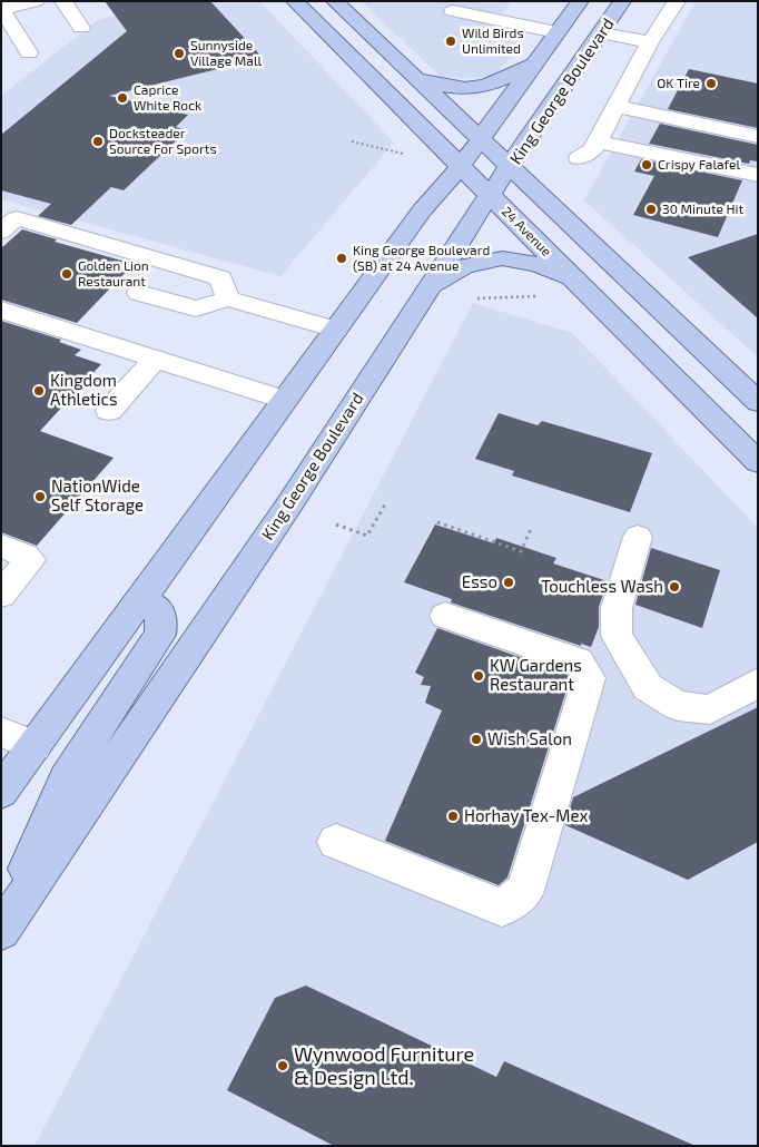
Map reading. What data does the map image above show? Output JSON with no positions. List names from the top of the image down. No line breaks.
{"streets":{"main road":["King George Boulevard","24 Avenue"]},"crossings":[["King George Boulevard","24 Avenue"]],"places":["Wild Birds Unlimited","Sunnyside Village Mall","OK Tire","Caprice White Rock","Docksteader Source For Sports","Crispy Falafel","30 Minute Hit","King George Boulevard (SB) at 24 Avenue","Golden Lion Restaurant","Kingdom Athletics","NationWide Self Storage","Esso","Touchless Wash","KW Gardens Restaurant","Wish Salon","Horhay Tex-Mex","Wynwood Furniture & Design Ltd."]}
